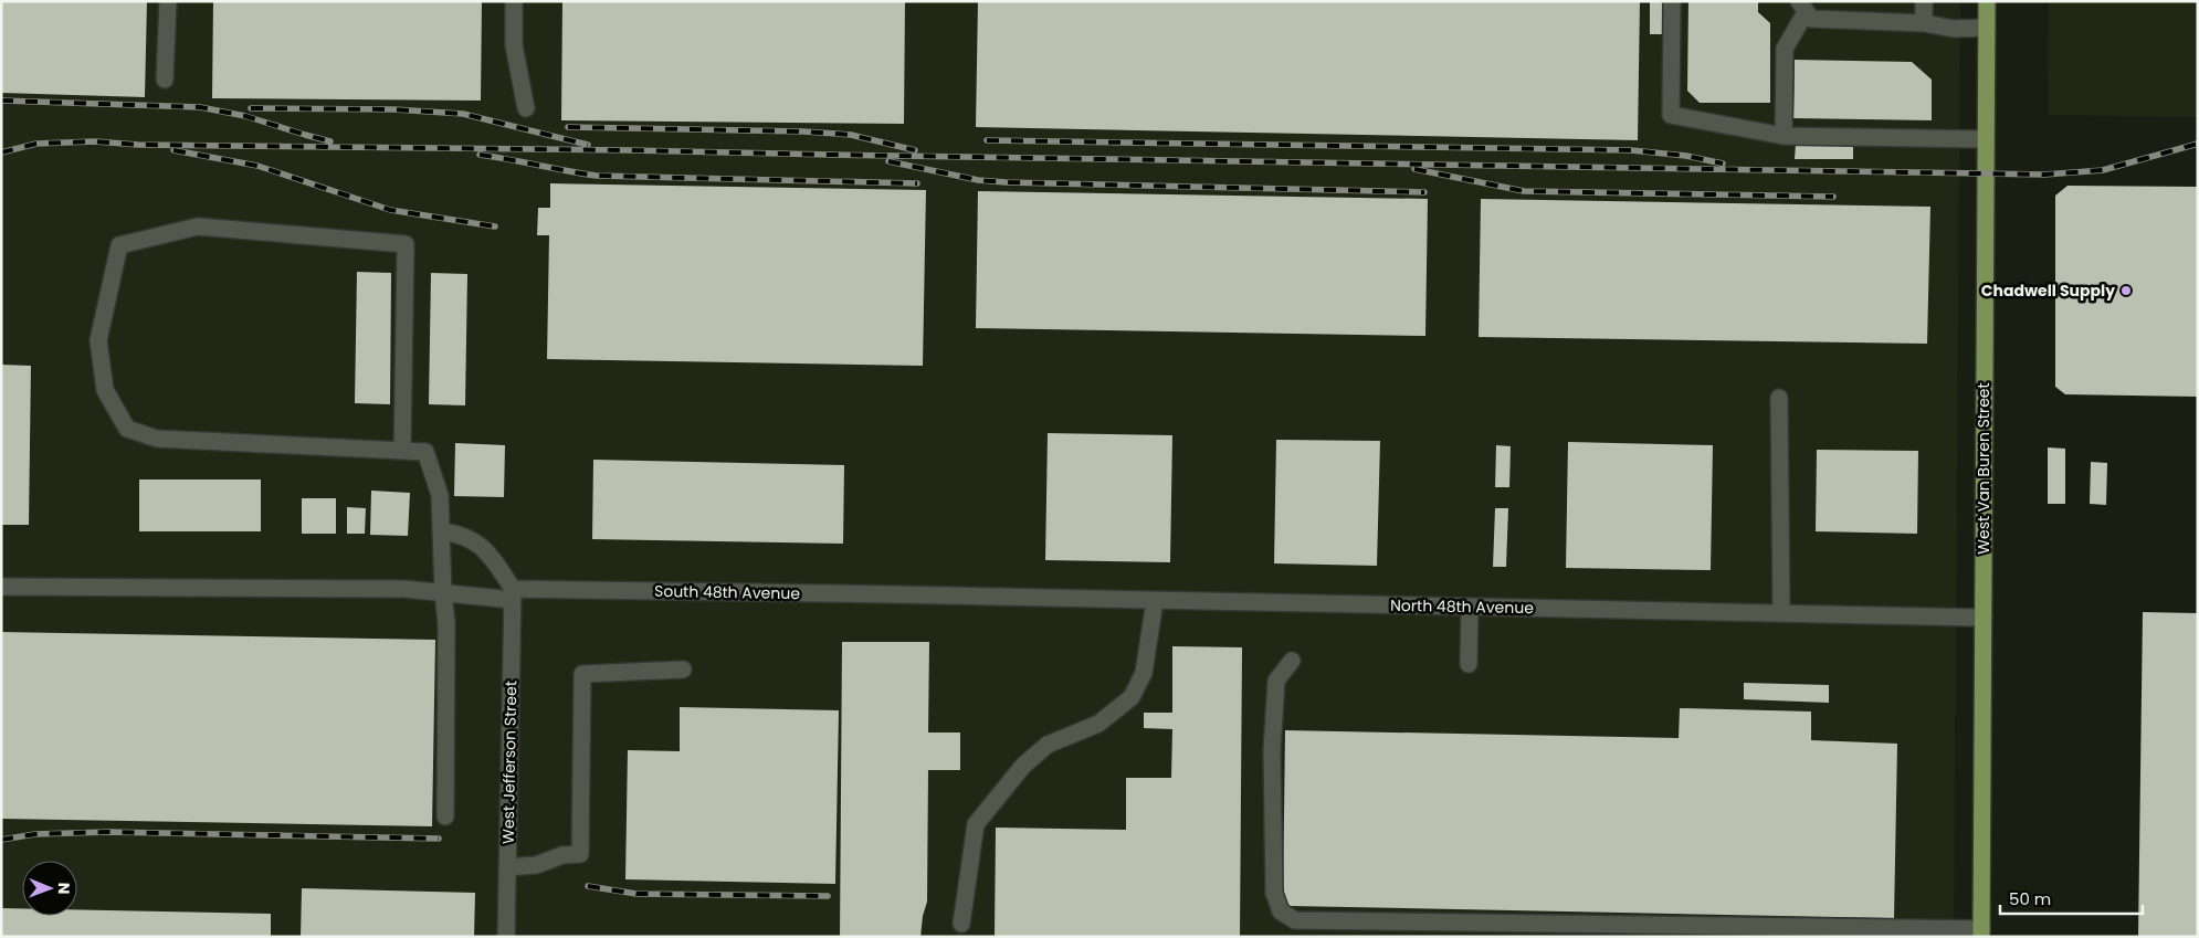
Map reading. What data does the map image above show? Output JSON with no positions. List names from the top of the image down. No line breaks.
{"streets":{"main road":["West Van Buren Street"],"street":["South 48th Avenue","North 48th Avenue","West Jefferson Street"]},"crossings":[["West Van Buren Street","North 48th Avenue"],["South 48th Avenue","North 48th Avenue"],["South 48th Avenue","West Jefferson Street"]],"places":["Chadwell Supply"],"scale_bar":"50 m","north":"right"}
